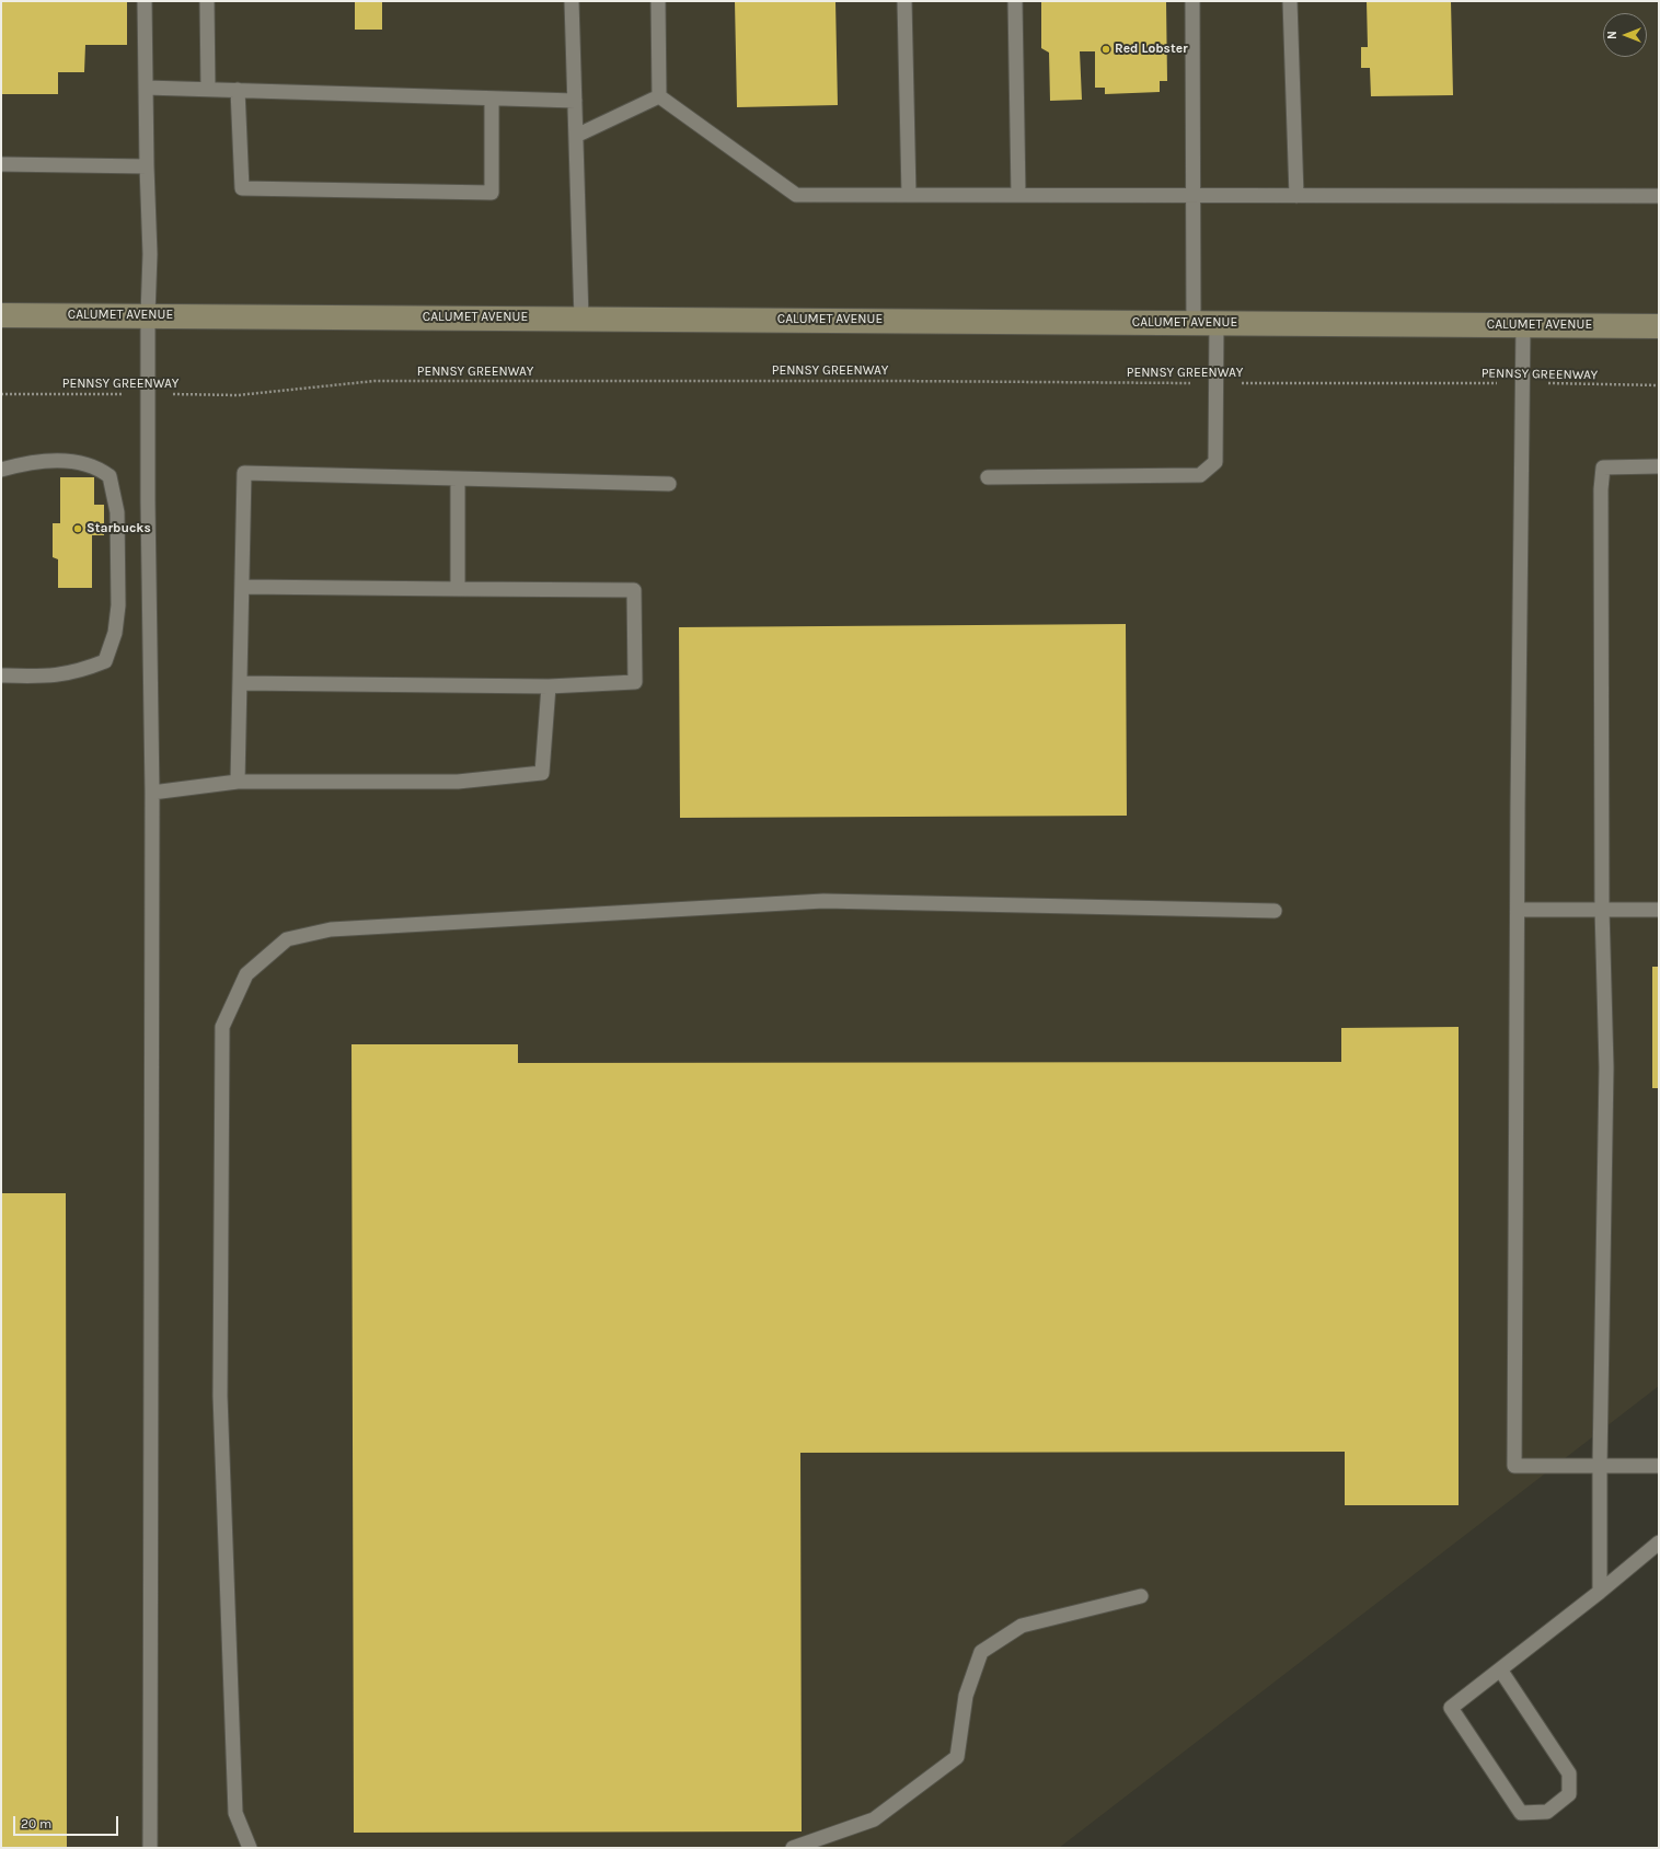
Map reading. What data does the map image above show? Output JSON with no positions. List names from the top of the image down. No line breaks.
{"streets":{"main road":["CALUMET AVENUE"],"path":["PENNSY GREENWAY"]},"places":["Red Lobster","Starbucks"],"scale_bar":"20 m","north":"left"}
